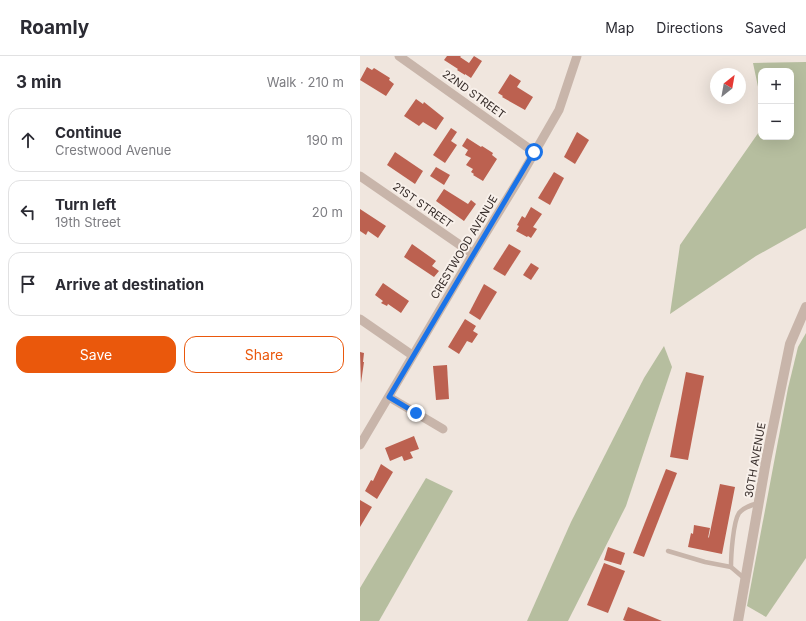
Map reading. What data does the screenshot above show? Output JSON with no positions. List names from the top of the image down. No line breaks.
{"streets":{"street":["22ND STREET","21ST STREET","CRESTWOOD AVENUE","30TH AVENUE"]},"crossings":[["22ND STREET","CRESTWOOD AVENUE"],["21ST STREET","CRESTWOOD AVENUE"]],"north":"top right","page":{"header":"Roamly","nav":["Map","Directions","Saved"],"heading":["3 min","Walk · 210 m"],"map_buttons":["+","−"],"list":[["Continue","Crestwood Avenue","190 m"],["Turn left","19th Street","20 m"],"Arrive at destination"],"buttons":["Save","Share"]}}
